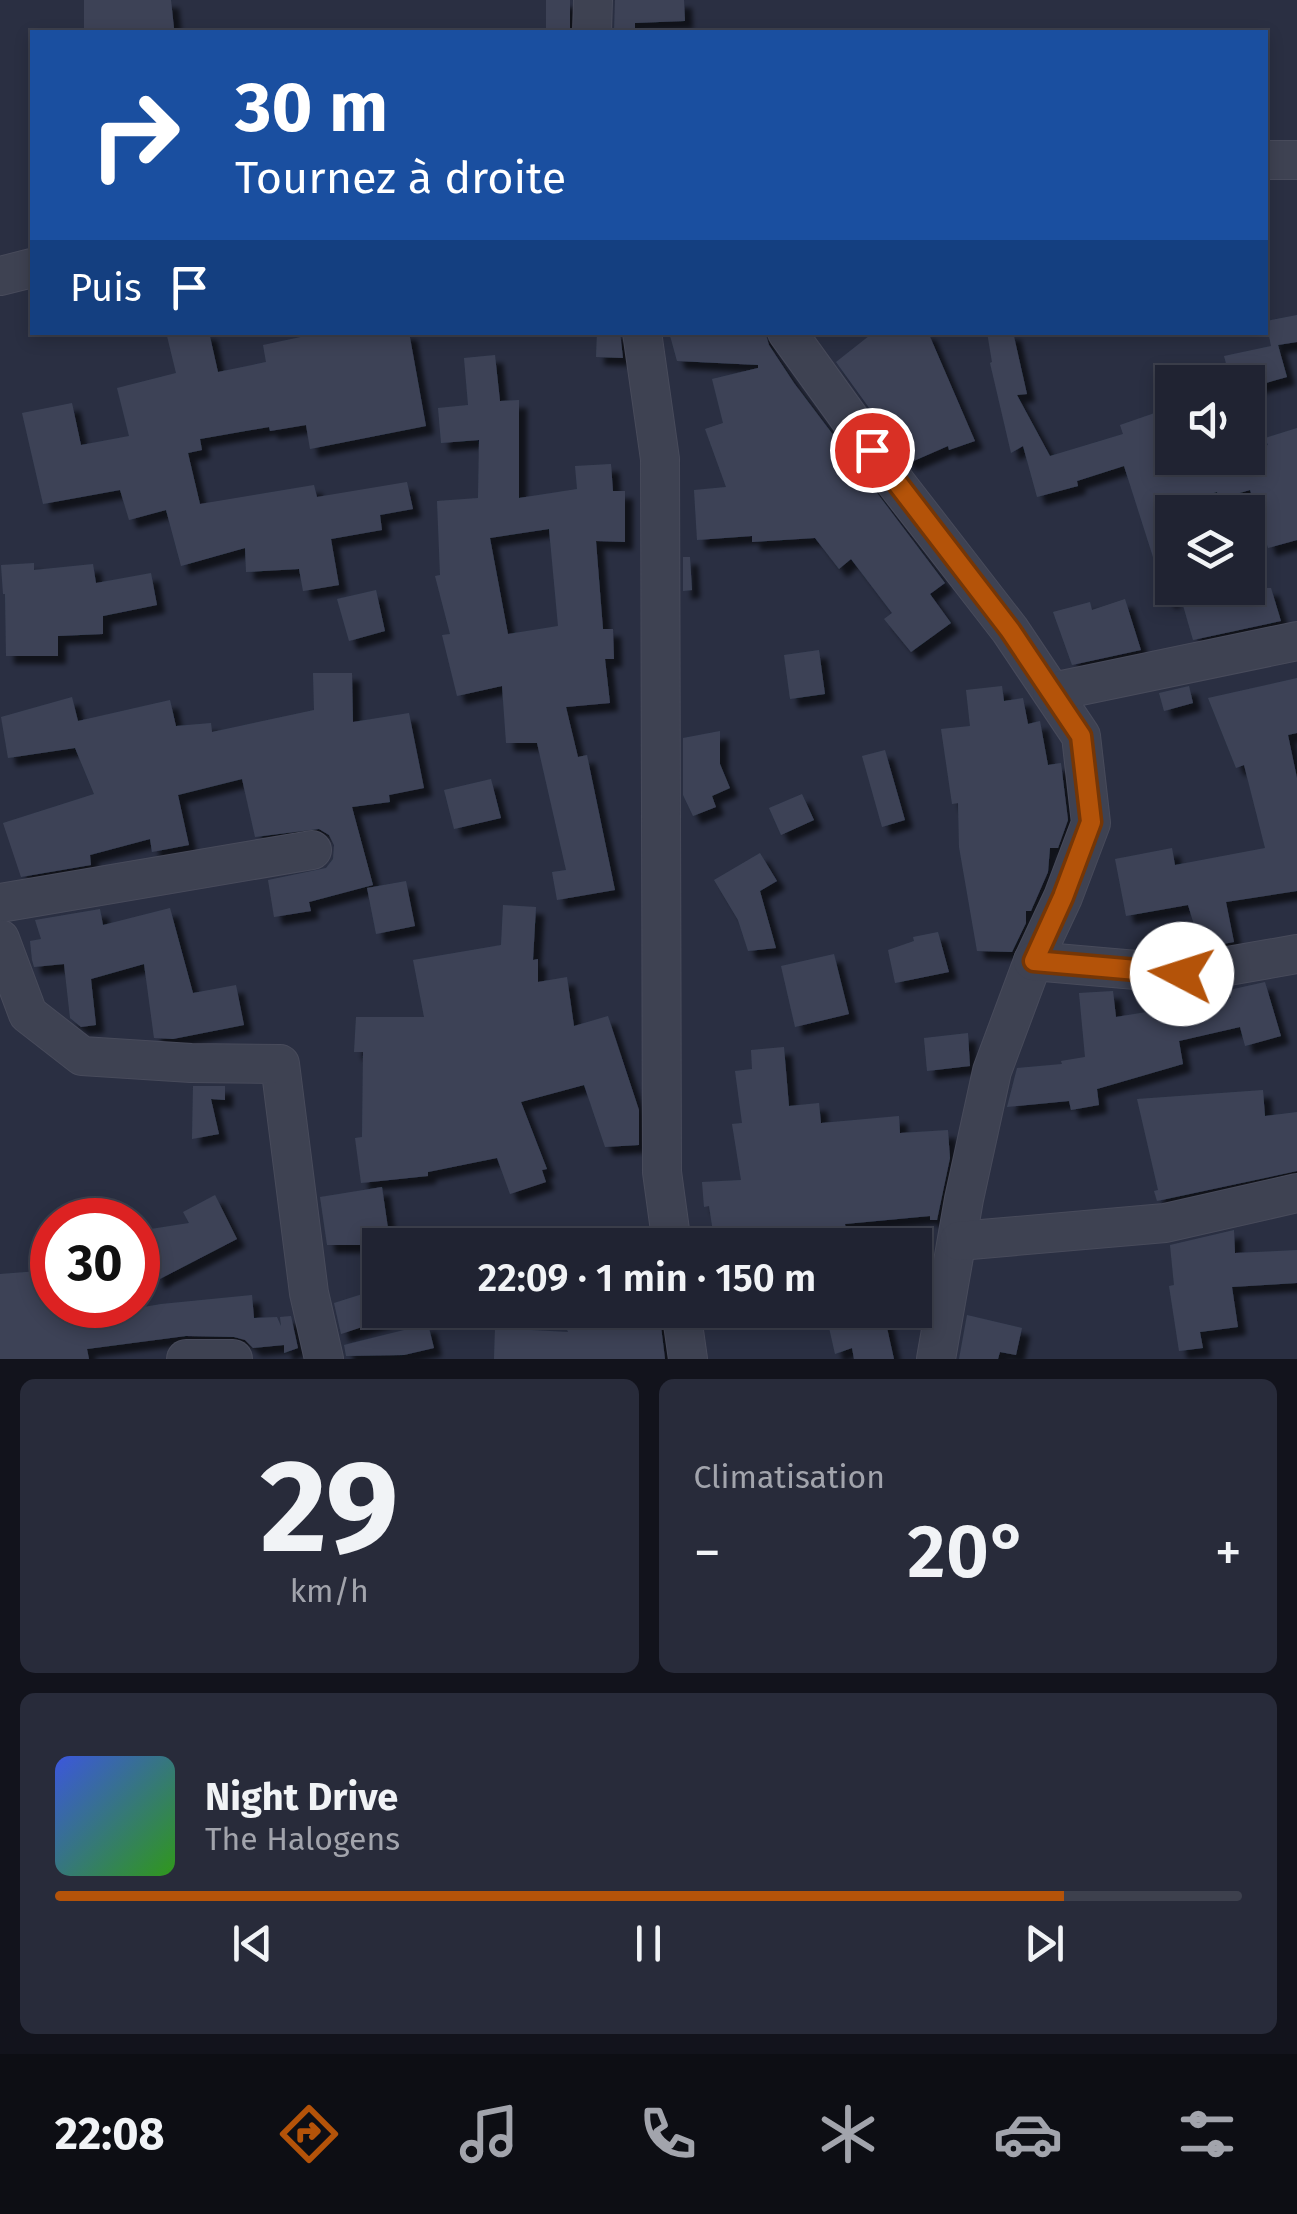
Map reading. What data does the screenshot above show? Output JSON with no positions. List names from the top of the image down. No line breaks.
{"page":{"turn":["30 m","Tournez à droite"],"then":"Puis","limit":"30","trip":"22:09 · 1 min · 150 m","tile":[["29","km/h"],"Climatisation"],"heat":["−","20°","+"],"song":["Night Drive","The Halogens"],"tabs":"22:08"}}
